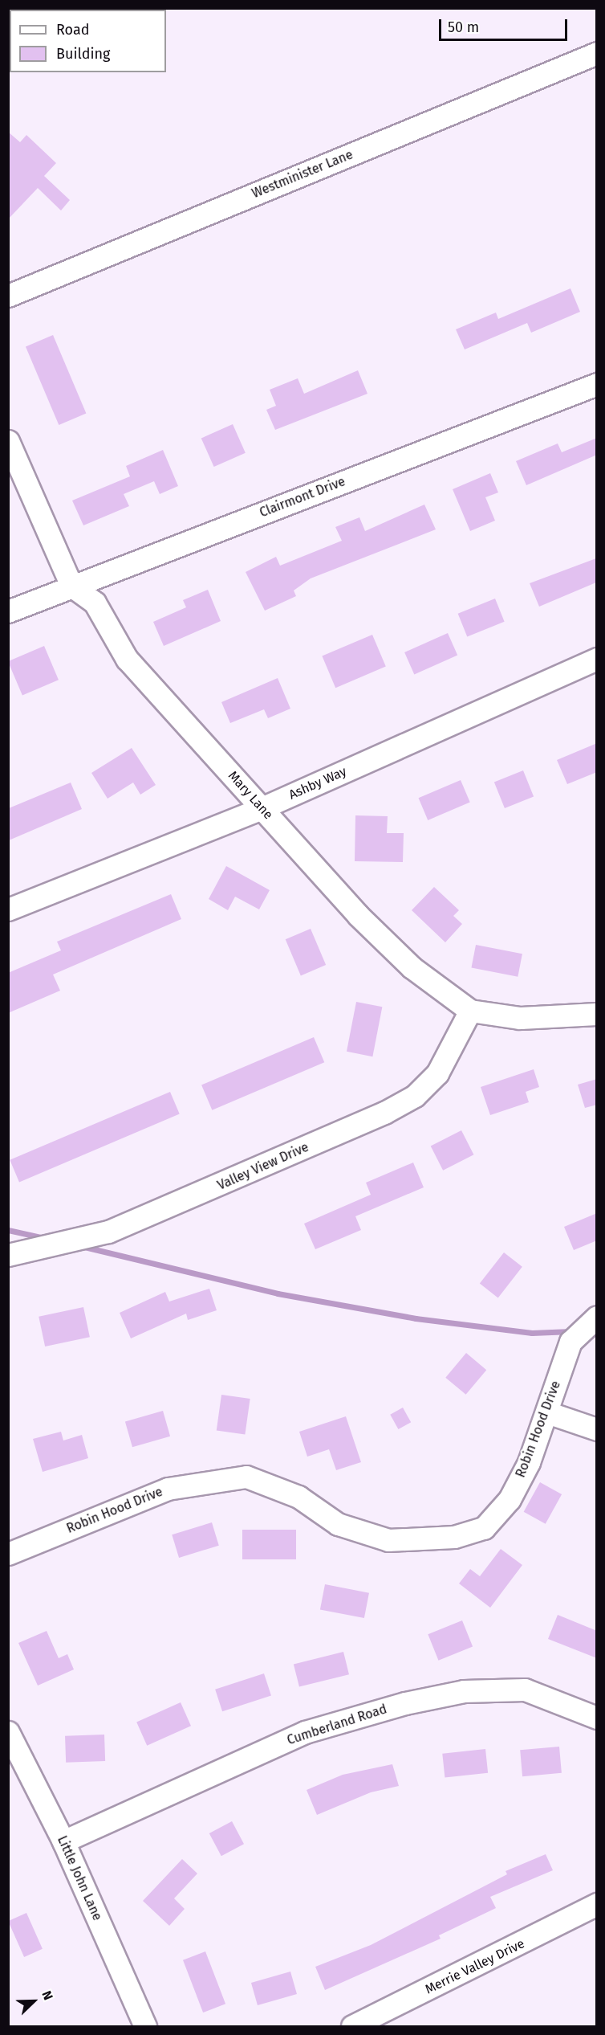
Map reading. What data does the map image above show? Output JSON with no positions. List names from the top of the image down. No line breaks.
{"streets":{"street":["Westminister Lane","Clairmont Drive","Ashby Way","Mary Lane","Valley View Drive","Robin Hood Drive","Cumberland Road","Little John Lane","Merrie Valley Drive"]},"crossings":[["Clairmont Drive","Mary Lane"],["Ashby Way","Mary Lane"],["Mary Lane","Valley View Drive"],["Cumberland Road","Little John Lane"]],"legend":["Road","Building"],"scale_bar":"50 m","north":"top right"}
